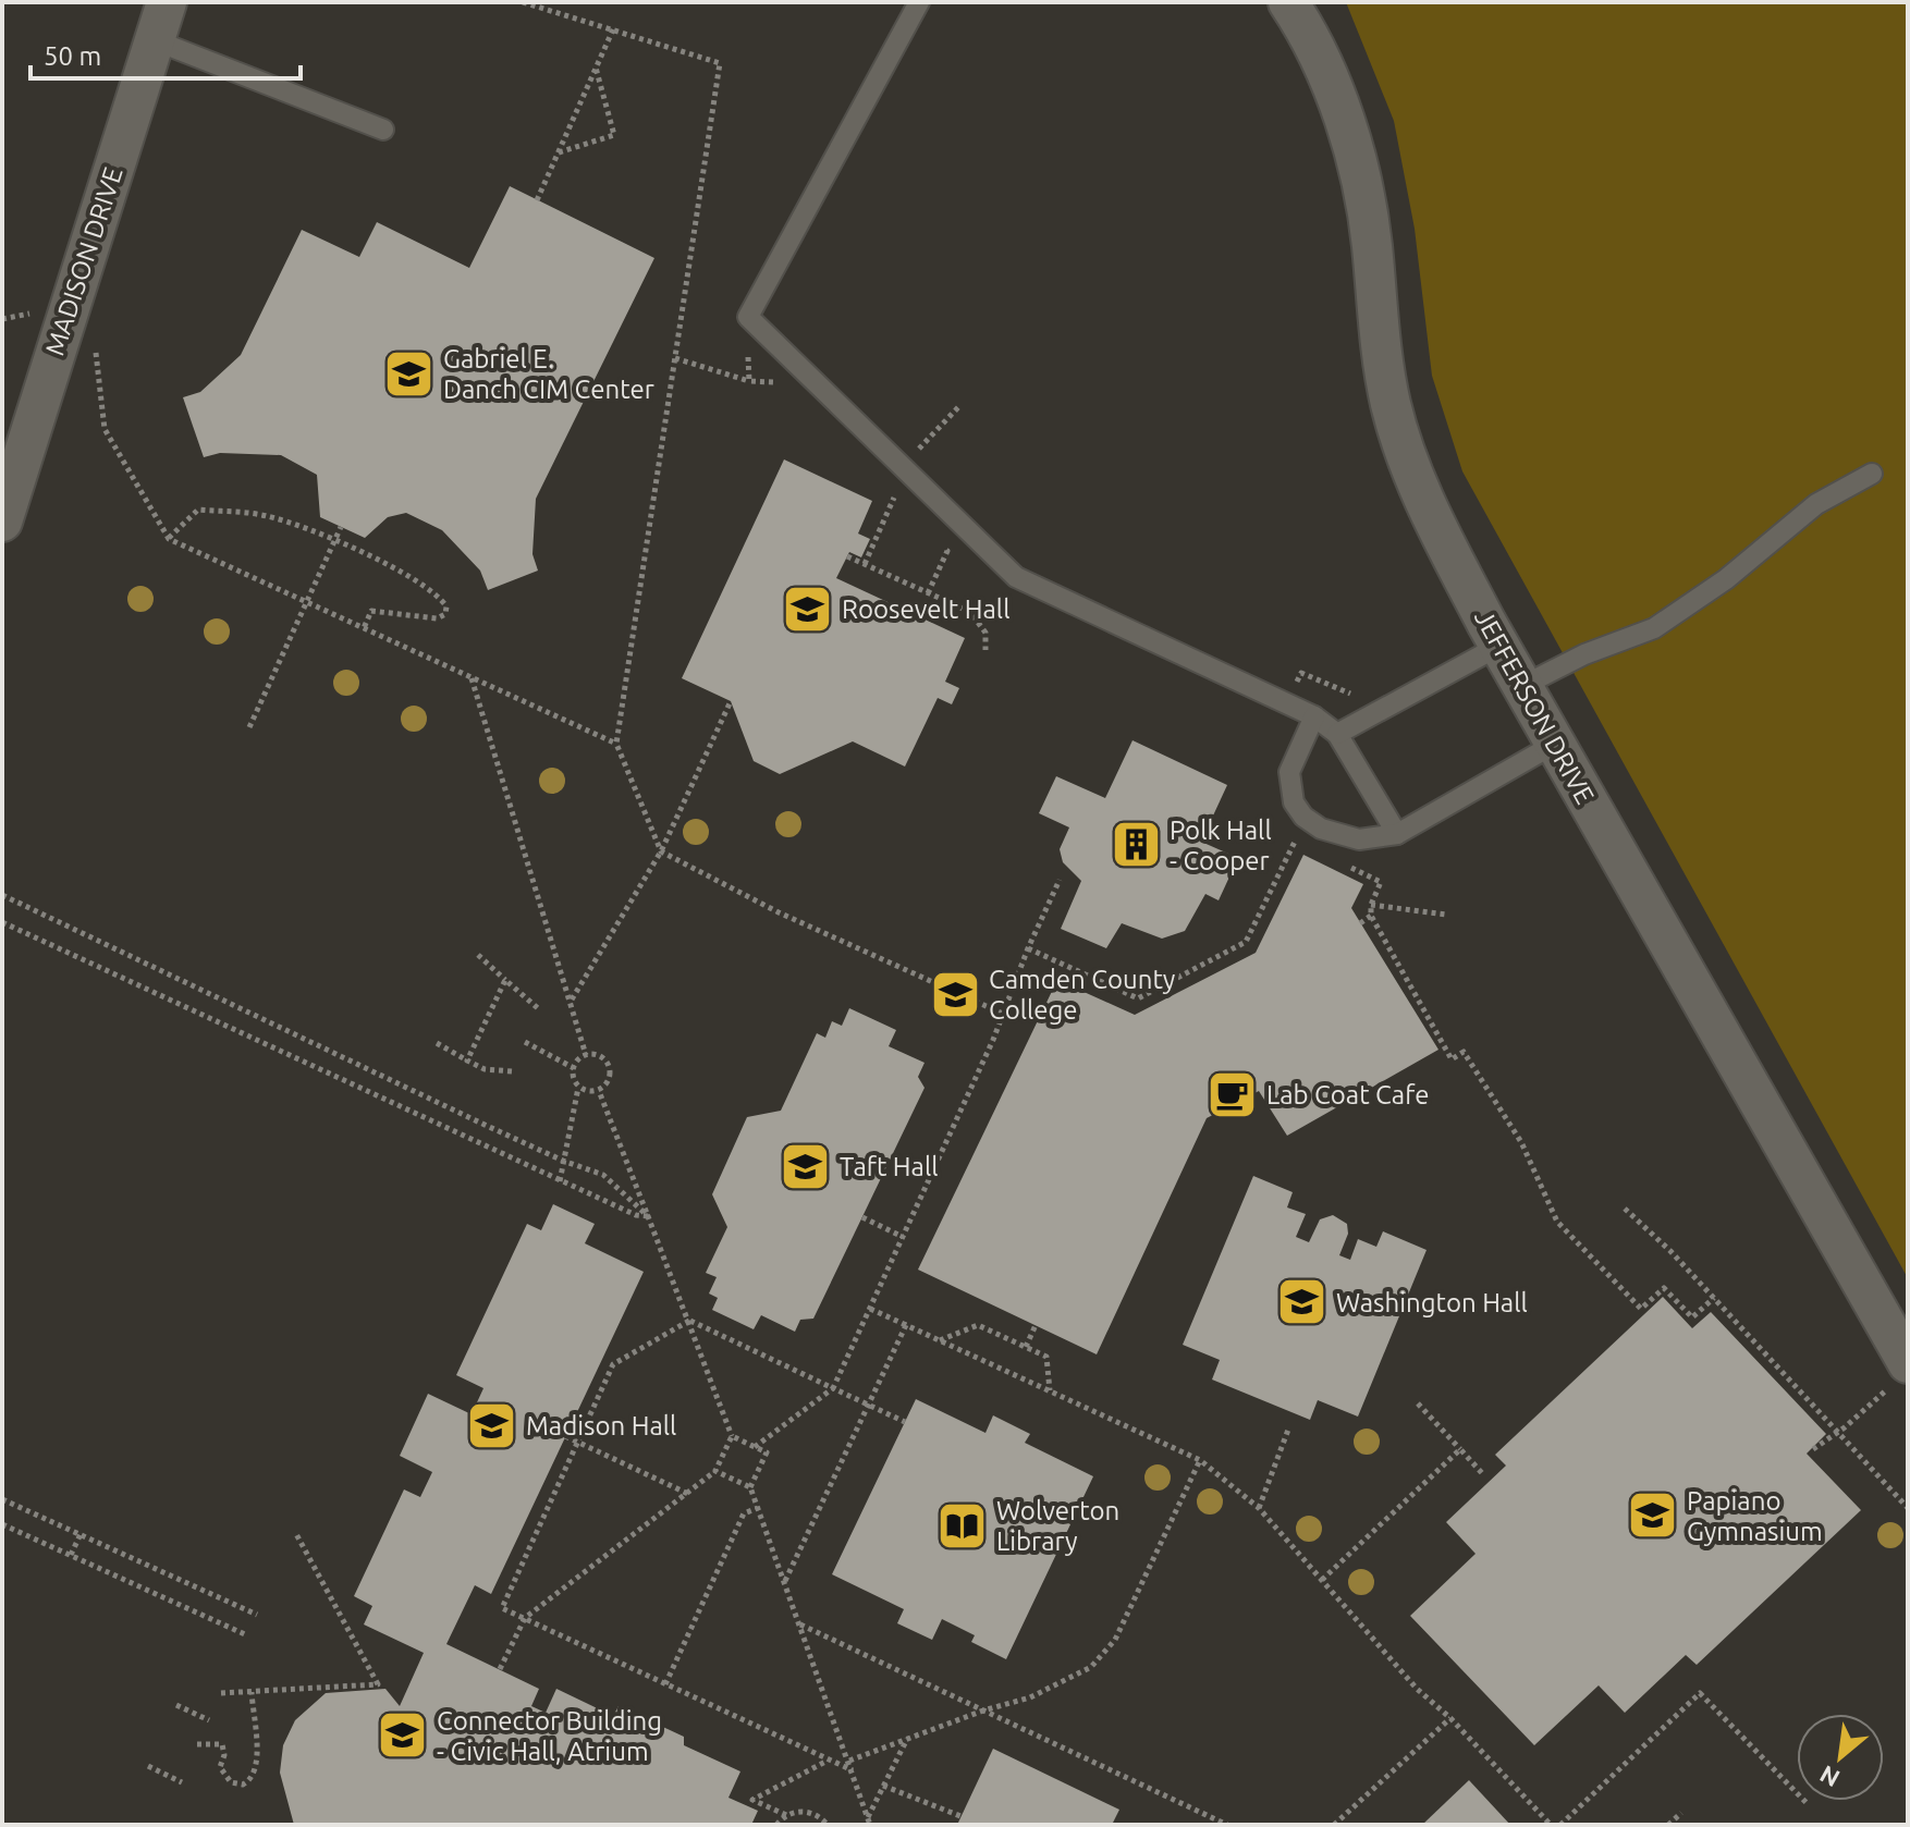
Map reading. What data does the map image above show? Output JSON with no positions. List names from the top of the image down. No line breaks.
{"streets":{"street":["MADISON DRIVE","JEFFERSON DRIVE"]},"places":{"school or university":["Gabriel E. Danch CIM Center","Roosevelt Hall","Camden County College","Taft Hall","Washington Hall","Madison Hall","Papiano Gymnasium","Connector Building - Civic Hall, Atrium"],"building":["Polk Hall - Cooper"],"cafe":["Lab Coat Cafe"],"library":["Wolverton Library"]},"scale_bar":"50 m","north":"bottom left"}
